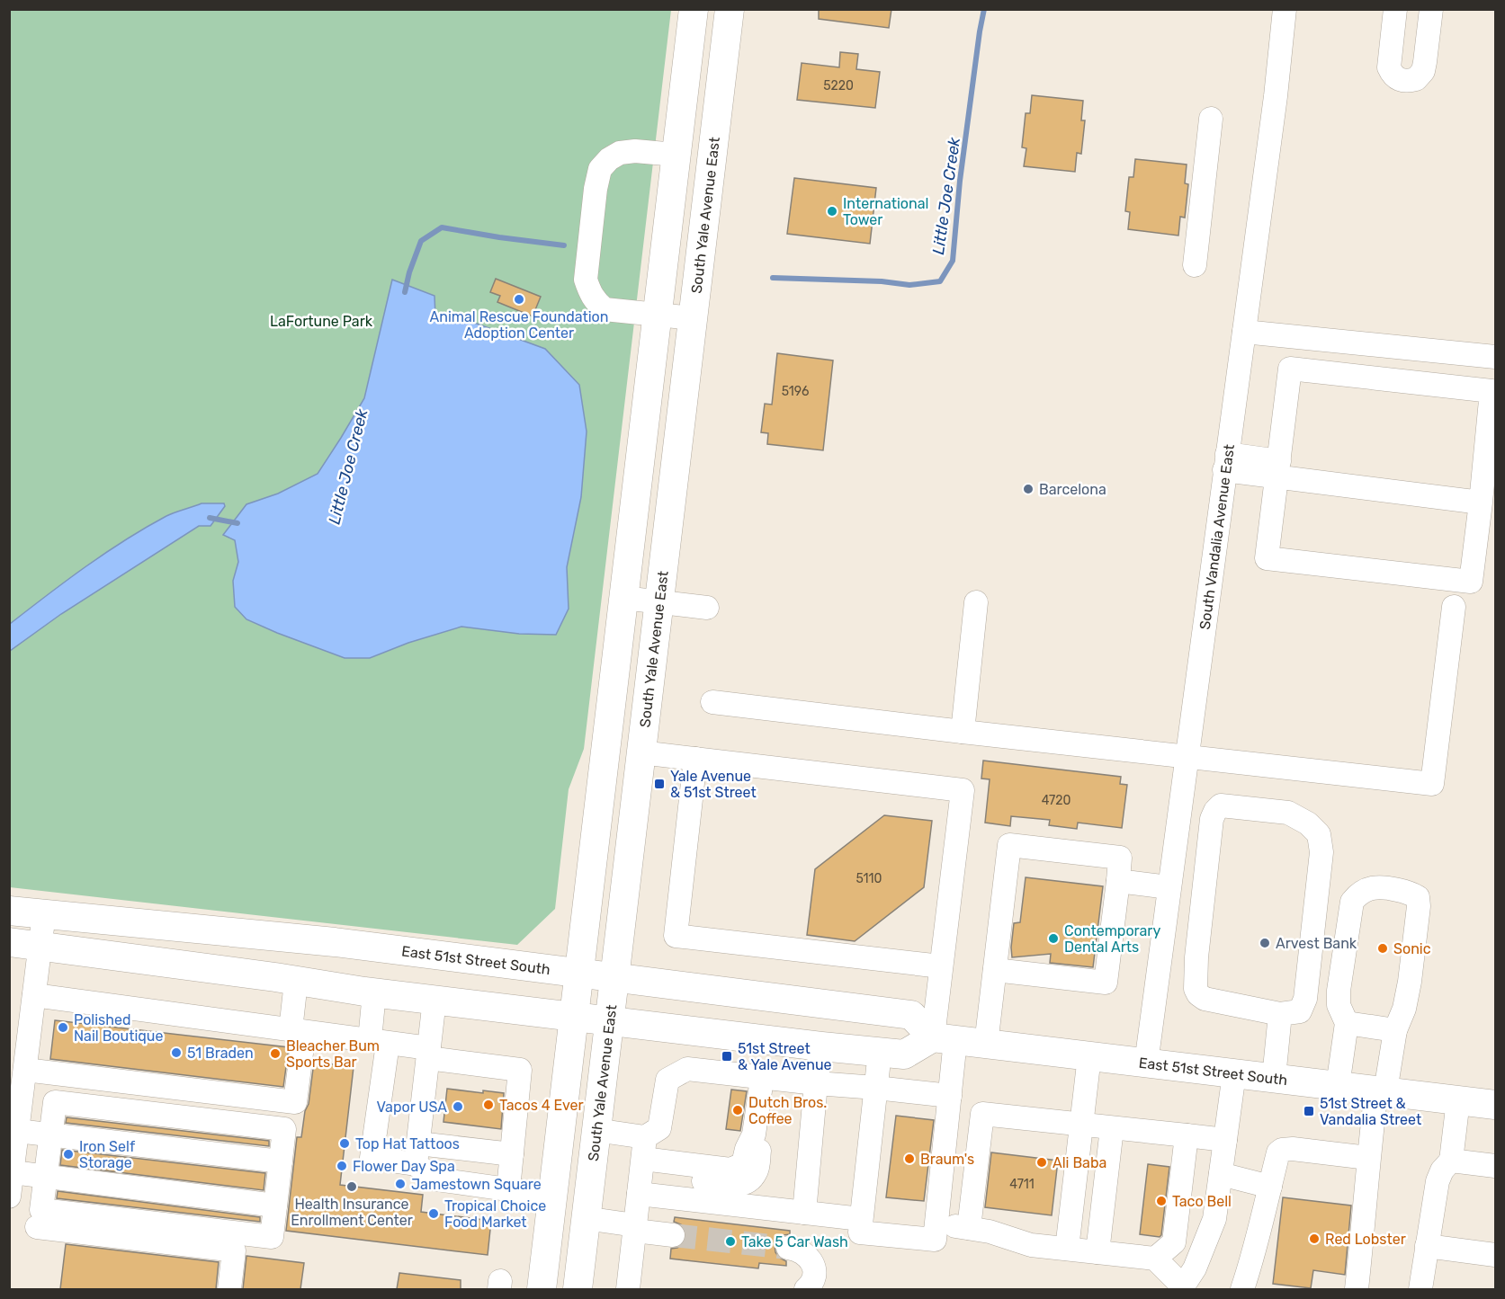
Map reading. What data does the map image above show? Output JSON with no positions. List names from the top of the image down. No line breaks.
{"streets":{"main road":["South Yale Avenue East","East 51st Street South"],"street":["South Vandalia Avenue East"]},"crossings":[["South Yale Avenue East","East 51st Street South"],["South Vandalia Avenue East","East 51st Street South"]],"water":["Little Joe Creek"],"parks":["LaFortune Park"],"places":{"other":["International Tower","Animal Rescue Foundation Adoption Center","Barcelona","Contemporary Dental Arts","Arvest Bank","Sonic","Polished Nail Boutique","51 Braden","Bleacher Bum Sports Bar","Tacos 4 Ever","Vapor USA","Dutch Bros. Coffee","Top Hat Tattoos","Iron Self Storage","Braum's","Ali Baba","Flower Day Spa","Jamestown Square","Health Insurance Enrollment Center","Taco Bell","Tropical Choice Food Market","Red Lobster","Take 5 Car Wash"],"transit":["Yale Avenue & 51st Street","51st Street & Yale Avenue","51st Street & Vandalia Street"]},"house_numbers":["5220","5196","4720","5110","4711"]}
